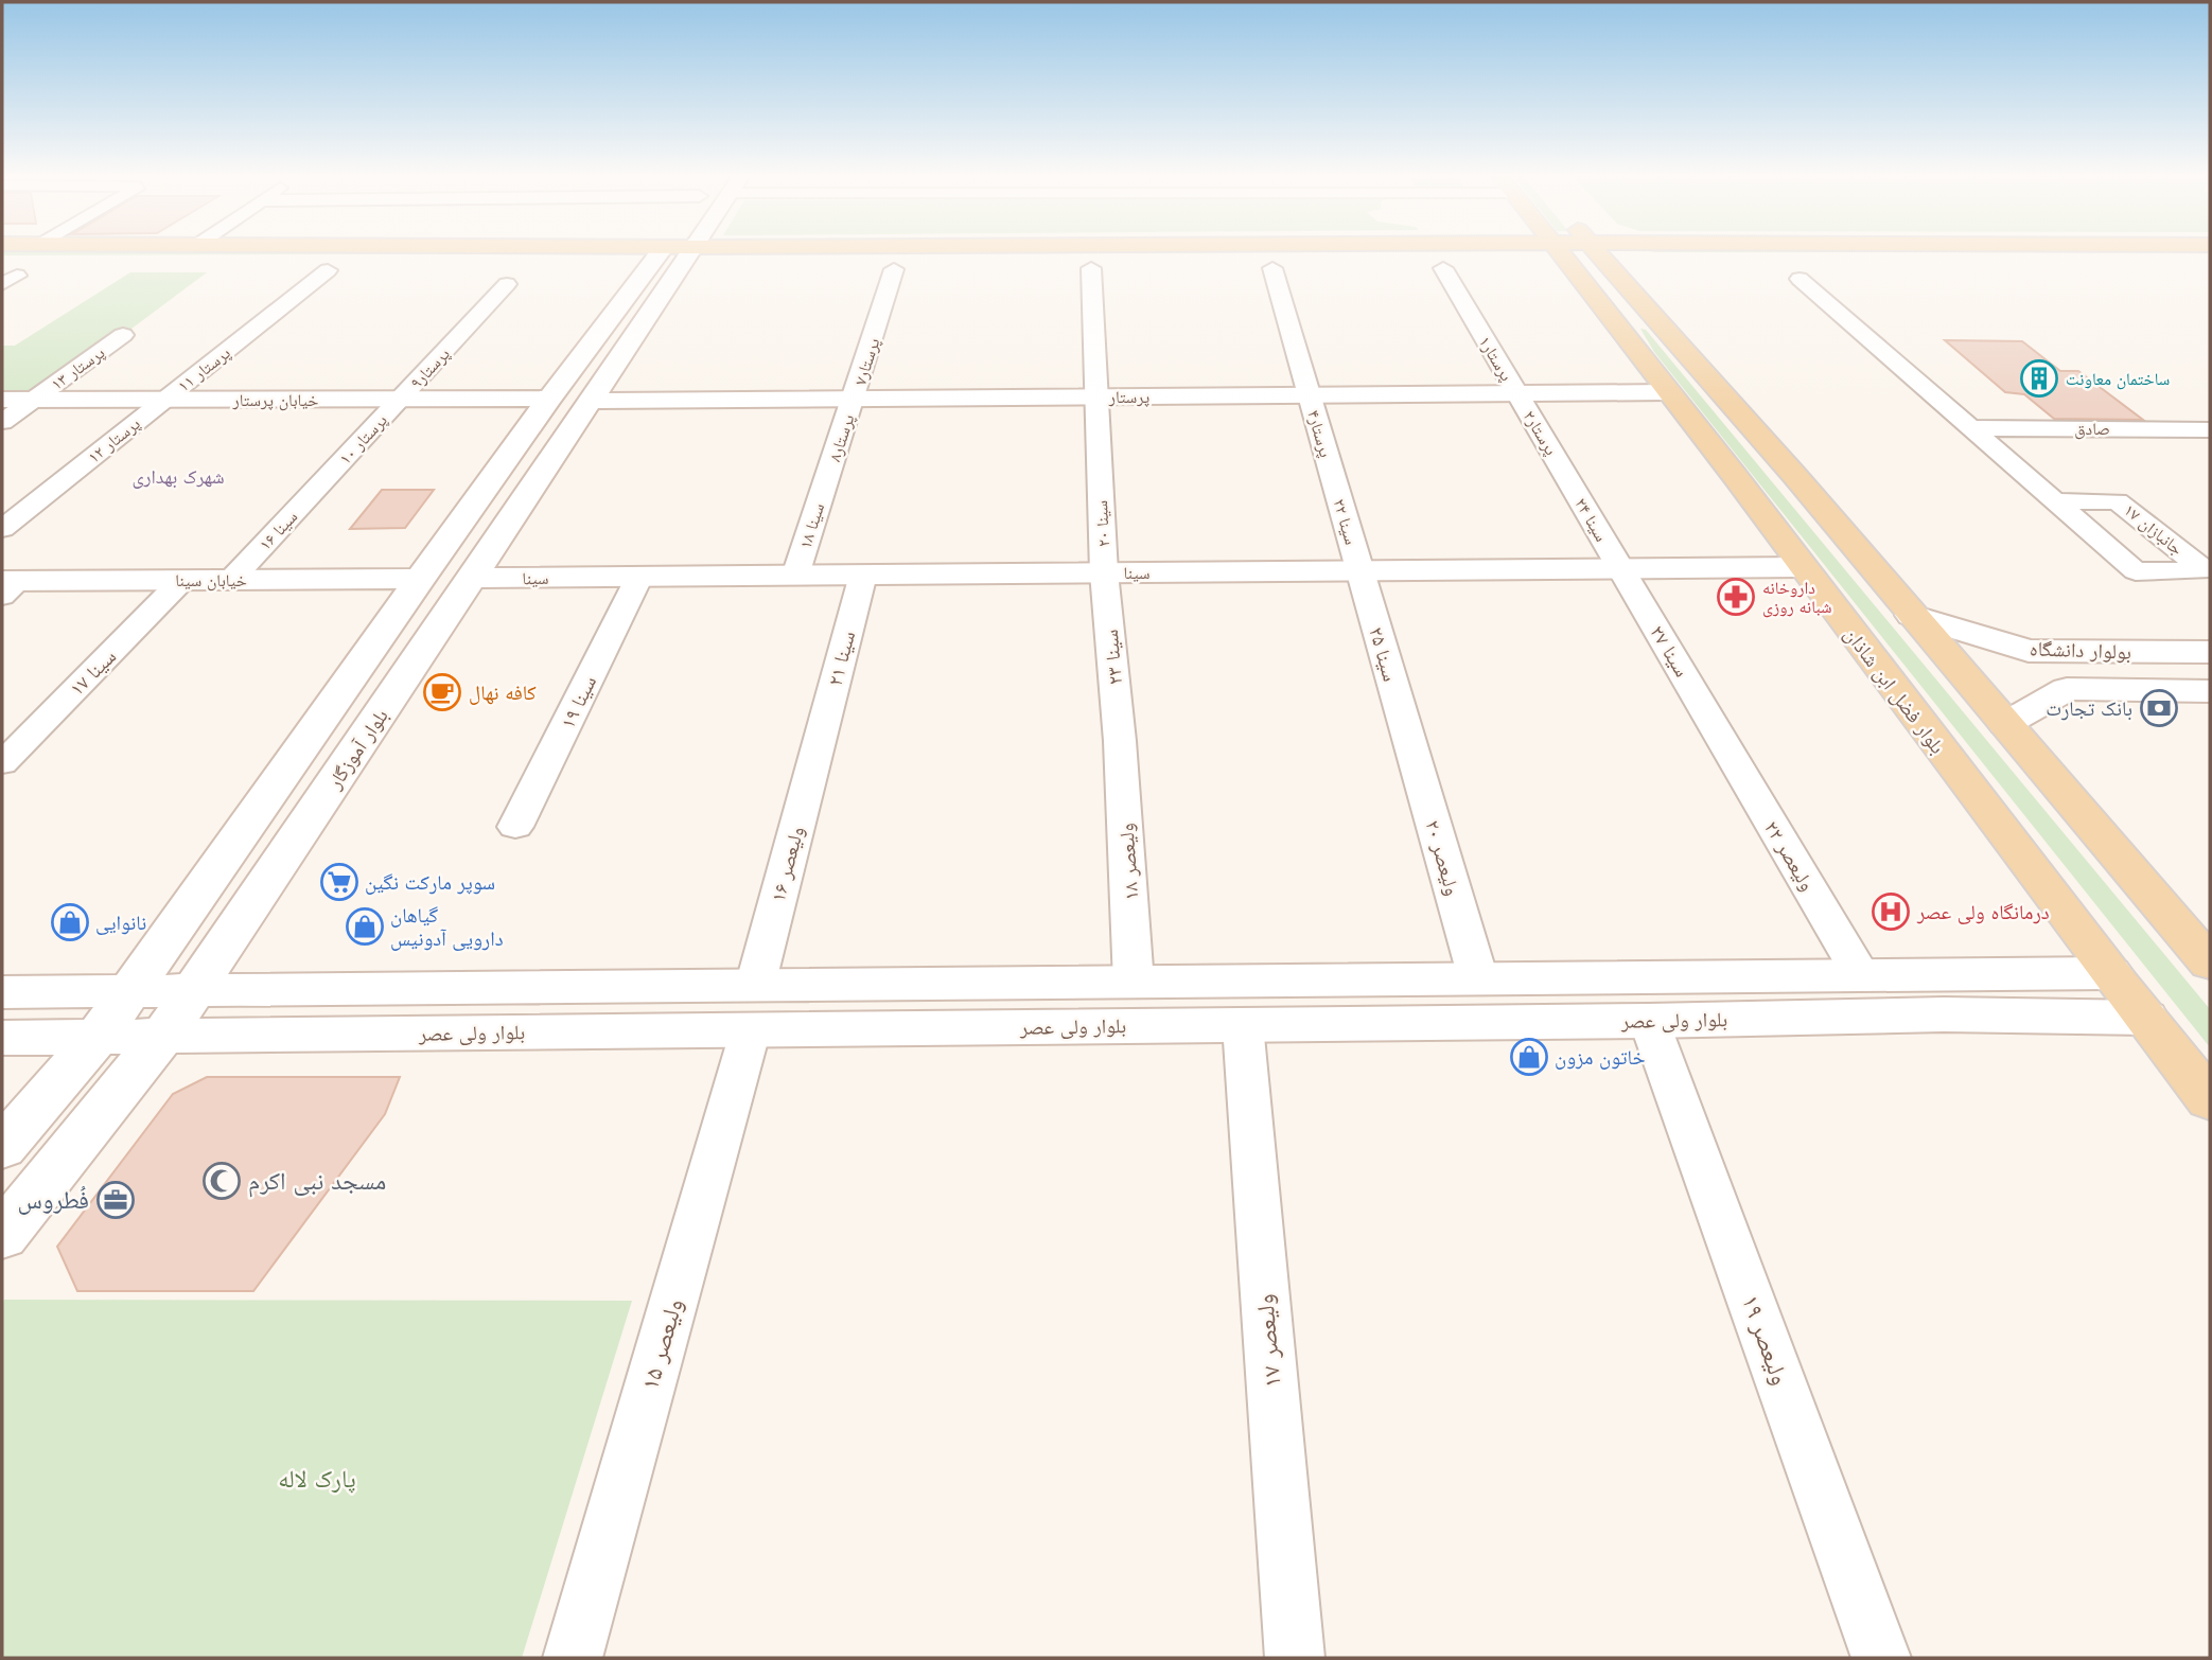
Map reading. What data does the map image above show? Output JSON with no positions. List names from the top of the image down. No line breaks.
{"streets":{"main road":["پرستار","خیابان پرستار","سینا","خیابان سینا","بولوار دانشگاه","بلوار فضل ابن شاذان","بلوار آموزگار","بلوار ولی عصر"],"street":["پرستار۱","پرستار۷","پرستار ۱۳","پرستار۹","پرستار ۱۱","صادق","پرستار۲","پرستار۴","پرستار۸","پرستار ۱۰","پرستار ۱۲","سینا ۲۴","سینا ۲۲","سینا ۲۰","سینا ۱۸","جانبازان ۱۷","سینا ۱۶","سینا ۲۷","سینا ۲۵","سینا ۲۳","سینا ۲۱","سینا ۱۷","سینا ۱۹","ولیعصر ۲۲","ولیعصر ۲۰","ولیعصر ۱۸","ولیعصر ۱۶","ولیعصر ۱۹","ولیعصر ۱۷","ولیعصر ۱۵"]},"crossings":[["پرستار۱","پرستار"],["پرستار۱","پرستار۲"],["پرستار۷","پرستار"],["پرستار۷","پرستار۸"],["پرستار ۱۳","خیابان پرستار"],["پرستار۹","خیابان پرستار"],["پرستار۹","پرستار ۱۰"],["پرستار ۱۱","خیابان پرستار"],["پرستار ۱۱","پرستار ۱۲"],["پرستار","پرستار۲"],["پرستار","پرستار۴"],["پرستار","پرستار۸"],["پرستار","سینا ۲۰"],["پرستار","بلوار فضل ابن شاذان"],["پرستار","بلوار آموزگار"],["خیابان پرستار","پرستار ۱۰"],["خیابان پرستار","پرستار ۱۲"],["صادق","جانبازان ۱۷"],["پرستار۲","سینا ۲۴"],["پرستار۴","سینا ۲۲"],["پرستار۸","سینا ۱۸"],["پرستار ۱۰","سینا ۱۶"],["سینا ۲۴","سینا"],["سینا ۲۴","سینا ۲۷"],["سینا ۲۲","سینا"],["سینا ۲۲","سینا ۲۵"],["سینا ۲۰","سینا"],["سینا ۲۰","سینا ۲۳"],["سینا ۱۸","سینا"],["سینا ۱۶","خیابان سینا"],["سینا","سینا ۲۷"],["سینا","سینا ۲۵"],["سینا","سینا ۲۳"],["سینا","سینا ۲۱"],["سینا","بلوار فضل ابن شاذان"],["سینا","سینا ۱۹"],["سینا","بلوار آموزگار"],["خیابان سینا","سینا ۱۷"],["سینا ۲۷","ولیعصر ۲۲"],["سینا ۲۵","ولیعصر ۲۰"],["سینا ۲۳","ولیعصر ۱۸"],["سینا ۲۱","ولیعصر ۱۶"],["بلوار فضل ابن شاذان","بلوار ولی عصر"],["بلوار آموزگار","بلوار ولی عصر"],["ولیعصر ۲۲","بلوار ولی عصر"],["ولیعصر ۲۰","بلوار ولی عصر"],["ولیعصر ۱۸","بلوار ولی عصر"],["ولیعصر ۱۶","بلوار ولی عصر"],["ولیعصر ۱۶","ولیعصر ۱۵"],["بلوار ولی عصر","ولیعصر ۱۹"],["بلوار ولی عصر","ولیعصر ۱۷"],["بلوار ولی عصر","ولیعصر ۱۵"]],"districts":["شهرک بهداری"],"parks":["پارک لاله"],"places":{"building":["ساختمان معاونت"],"pharmacy":["داروخانه شبانه روزی"],"cafe":["کافه نهال"],"bank":["بانک تجارت"],"supermarket":["سوپر مارکت نگین"],"hospital":["درمانگاه ولی عصر"],"shop":["نانوایی","گیاهان دارویی آدونیس","خاتون مزون"],"mosque":["مسجد نبی اکرم"],"office":["فُطروس"]}}
